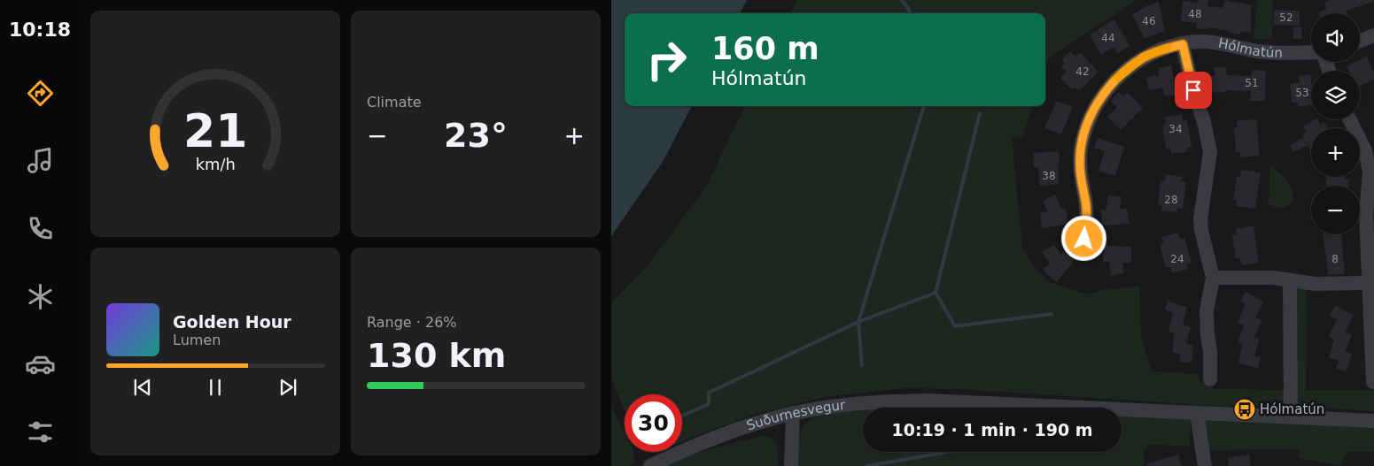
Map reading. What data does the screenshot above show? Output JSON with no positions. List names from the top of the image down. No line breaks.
{"streets":{"street":["Hólmatún","Suðurnesvegur"]},"places":{"bus stop":["Hólmatún"]},"house_numbers":["48","52","46","44","42","51","53","34","38","28","24","8"],"page":{"tabs":"10:18","tile":["Climate",["Range · 26%","130 km"]],"map_buttons":["+","−"],"turn":["160 m","Hólmatún"],"heat":["−","23°","+"],"song":["Golden Hour","Lumen"],"limit":"30","trip":"10:19 · 1 min · 190 m","gauge":["21","km/h"]}}
